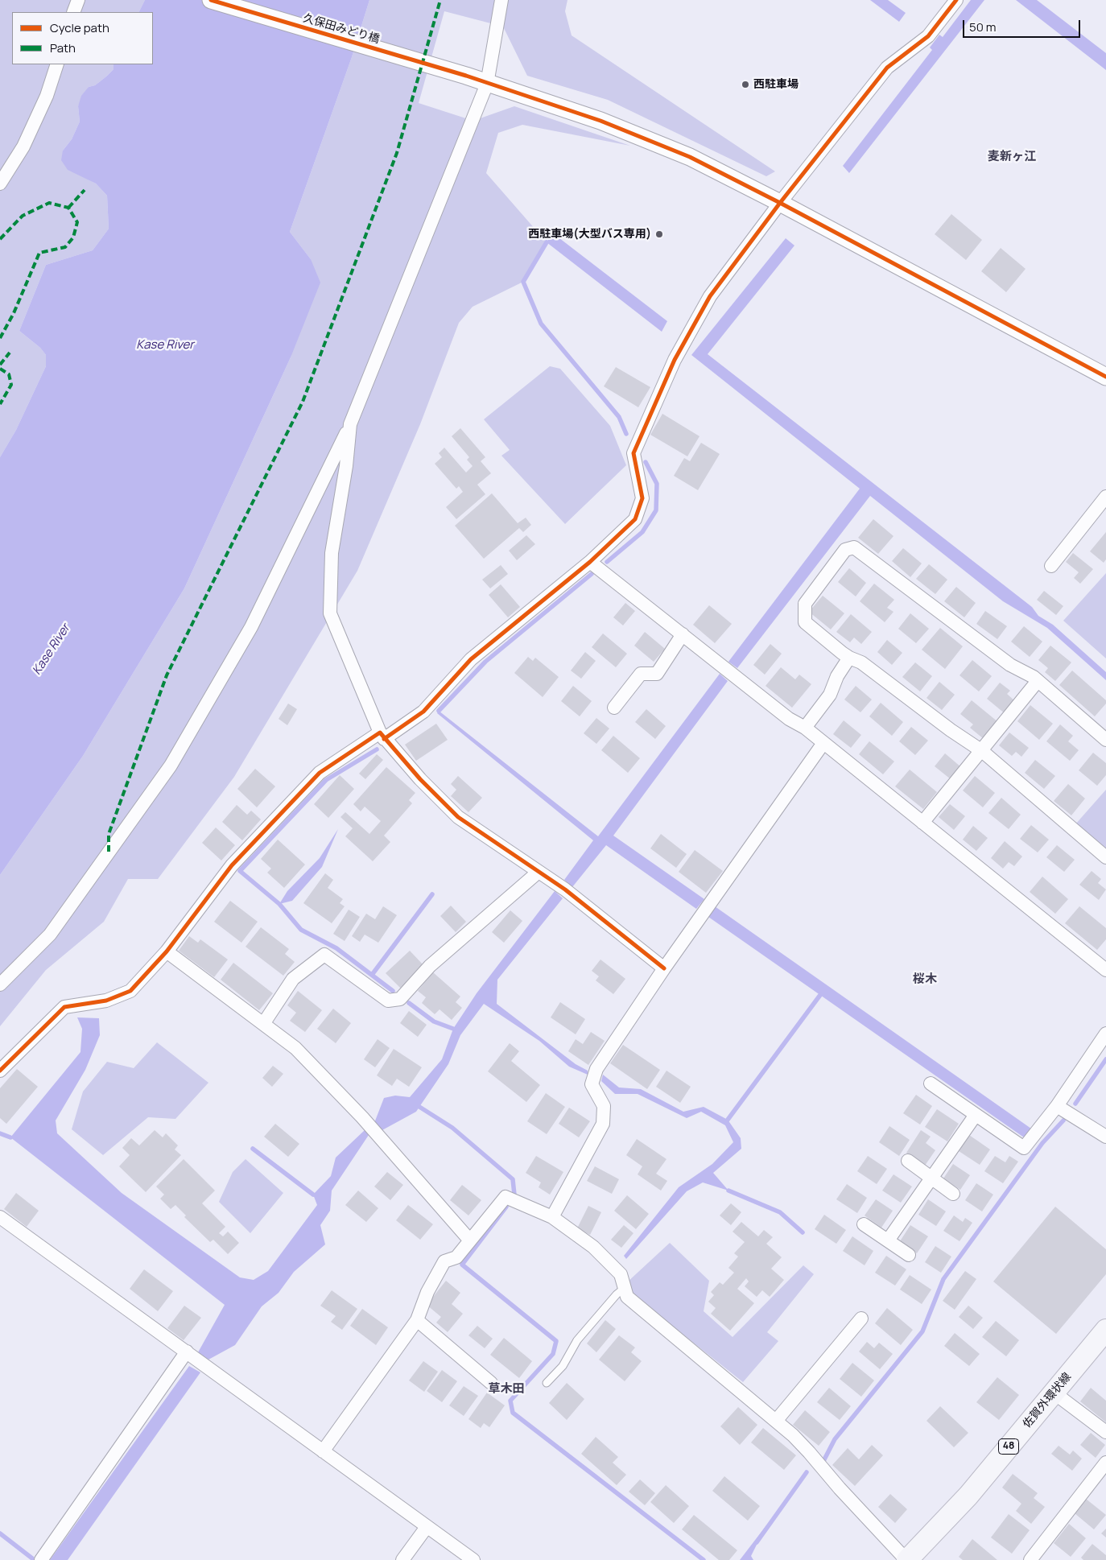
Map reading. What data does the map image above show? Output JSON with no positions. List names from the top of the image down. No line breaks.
{"streets":{"main road":["佐賀外環状線","48"],"street":["久保田みどり橋"]},"districts":["麦新ヶ江","桜木","草木田"],"water":["Kase River"],"places":["西駐車場","西駐車場(大型バス専用)"],"legend":["Cycle path","Path"],"scale_bar":"50 m"}
